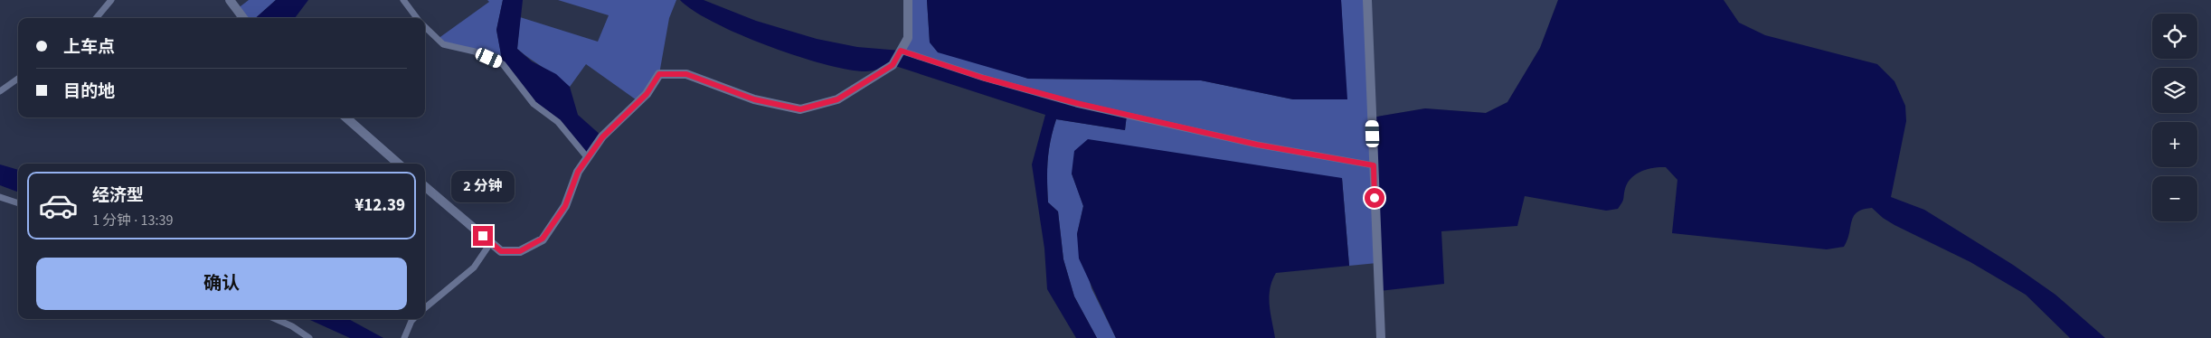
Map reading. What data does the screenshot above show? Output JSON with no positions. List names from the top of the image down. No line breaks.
{"page":{"map_buttons":["+","−"],"banner":["上车点","目的地"],"bubble":"2 分钟","list":[{"name":"经济型","note":"1 分钟 · 13:39","value":"¥12.39"}],"buttons":"确认"}}
